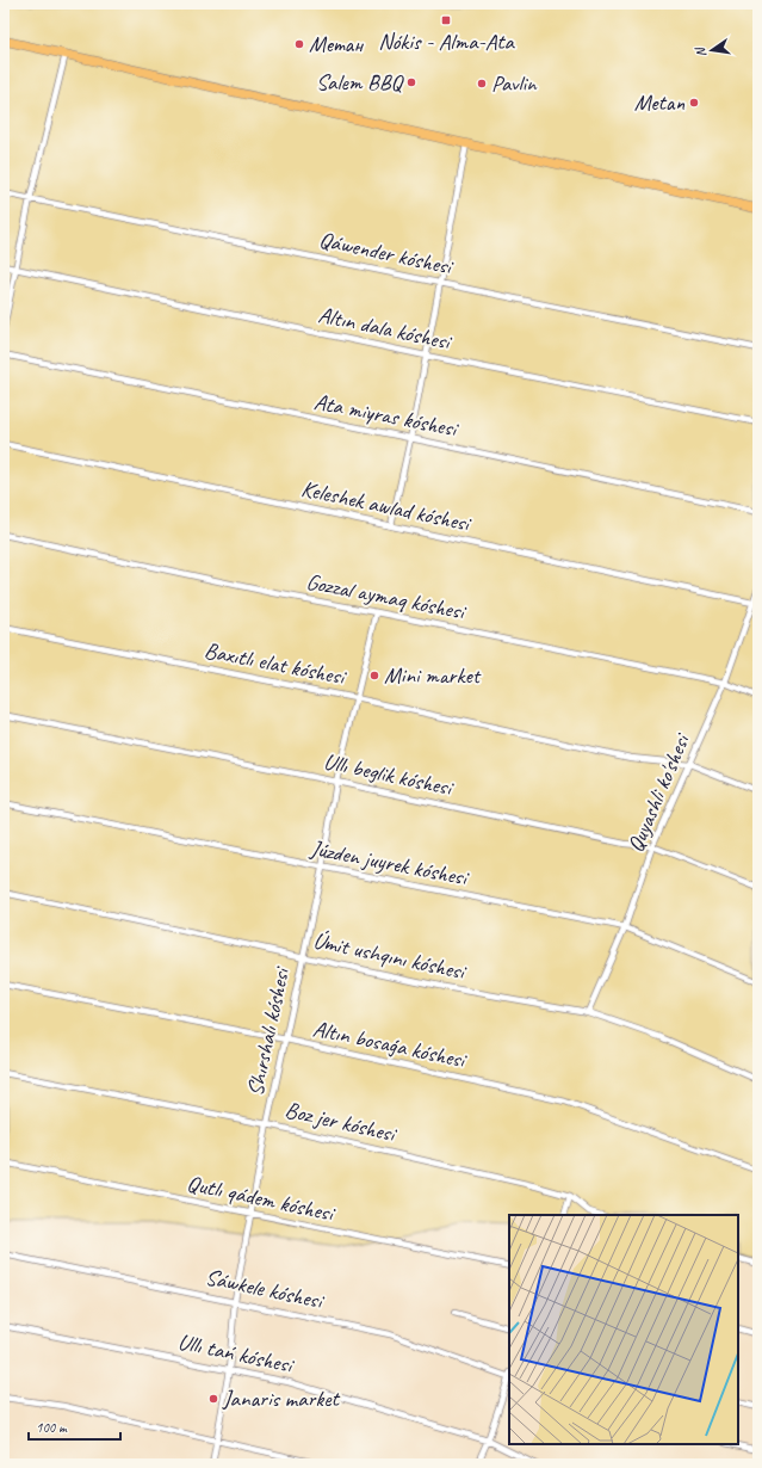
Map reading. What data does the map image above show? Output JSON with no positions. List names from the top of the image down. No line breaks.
{"streets":{"street":["Qáwender kóshesi","Altın dala kóshesi","Ata miyras kóshesi","Keleshek awlad kóshesi","Gozzal aymaq kóshesi","Baxıtlı elat kóshesi","Ullı beglik kóshesi","Quyashli ko'shesi","Júzden juyrek kóshesi","Úmit ushqını kóshesi","Shırshalı kóshesi","Altın bosaǵa kóshesi","Boz jer kóshesi","Qutlı qádem kóshesi","Sáwkele kóshesi","Ullı tań kóshesi"]},"crossings":[["Keleshek awlad kóshesi","Quyashli ko'shesi"],["Gozzal aymaq kóshesi","Quyashli ko'shesi"],["Gozzal aymaq kóshesi","Shırshalı kóshesi"],["Baxıtlı elat kóshesi","Quyashli ko'shesi"],["Baxıtlı elat kóshesi","Shırshalı kóshesi"],["Ullı beglik kóshesi","Quyashli ko'shesi"],["Ullı beglik kóshesi","Shırshalı kóshesi"],["Quyashli ko'shesi","Júzden juyrek kóshesi"],["Quyashli ko'shesi","Úmit ushqını kóshesi"],["Júzden juyrek kóshesi","Shırshalı kóshesi"],["Úmit ushqını kóshesi","Shırshalı kóshesi"],["Shırshalı kóshesi","Altın bosaǵa kóshesi"],["Shırshalı kóshesi","Boz jer kóshesi"],["Shırshalı kóshesi","Qutlı qádem kóshesi"],["Shırshalı kóshesi","Sáwkele kóshesi"],["Shırshalı kóshesi","Ullı tań kóshesi"]],"places":{"transit":["Nókis - Alma-Ata"],"other":["Метан","Salem BBQ","Pavlin","Metan","Mini market","Janaris market"]},"scale_bar":"100 m","north":"left"}
